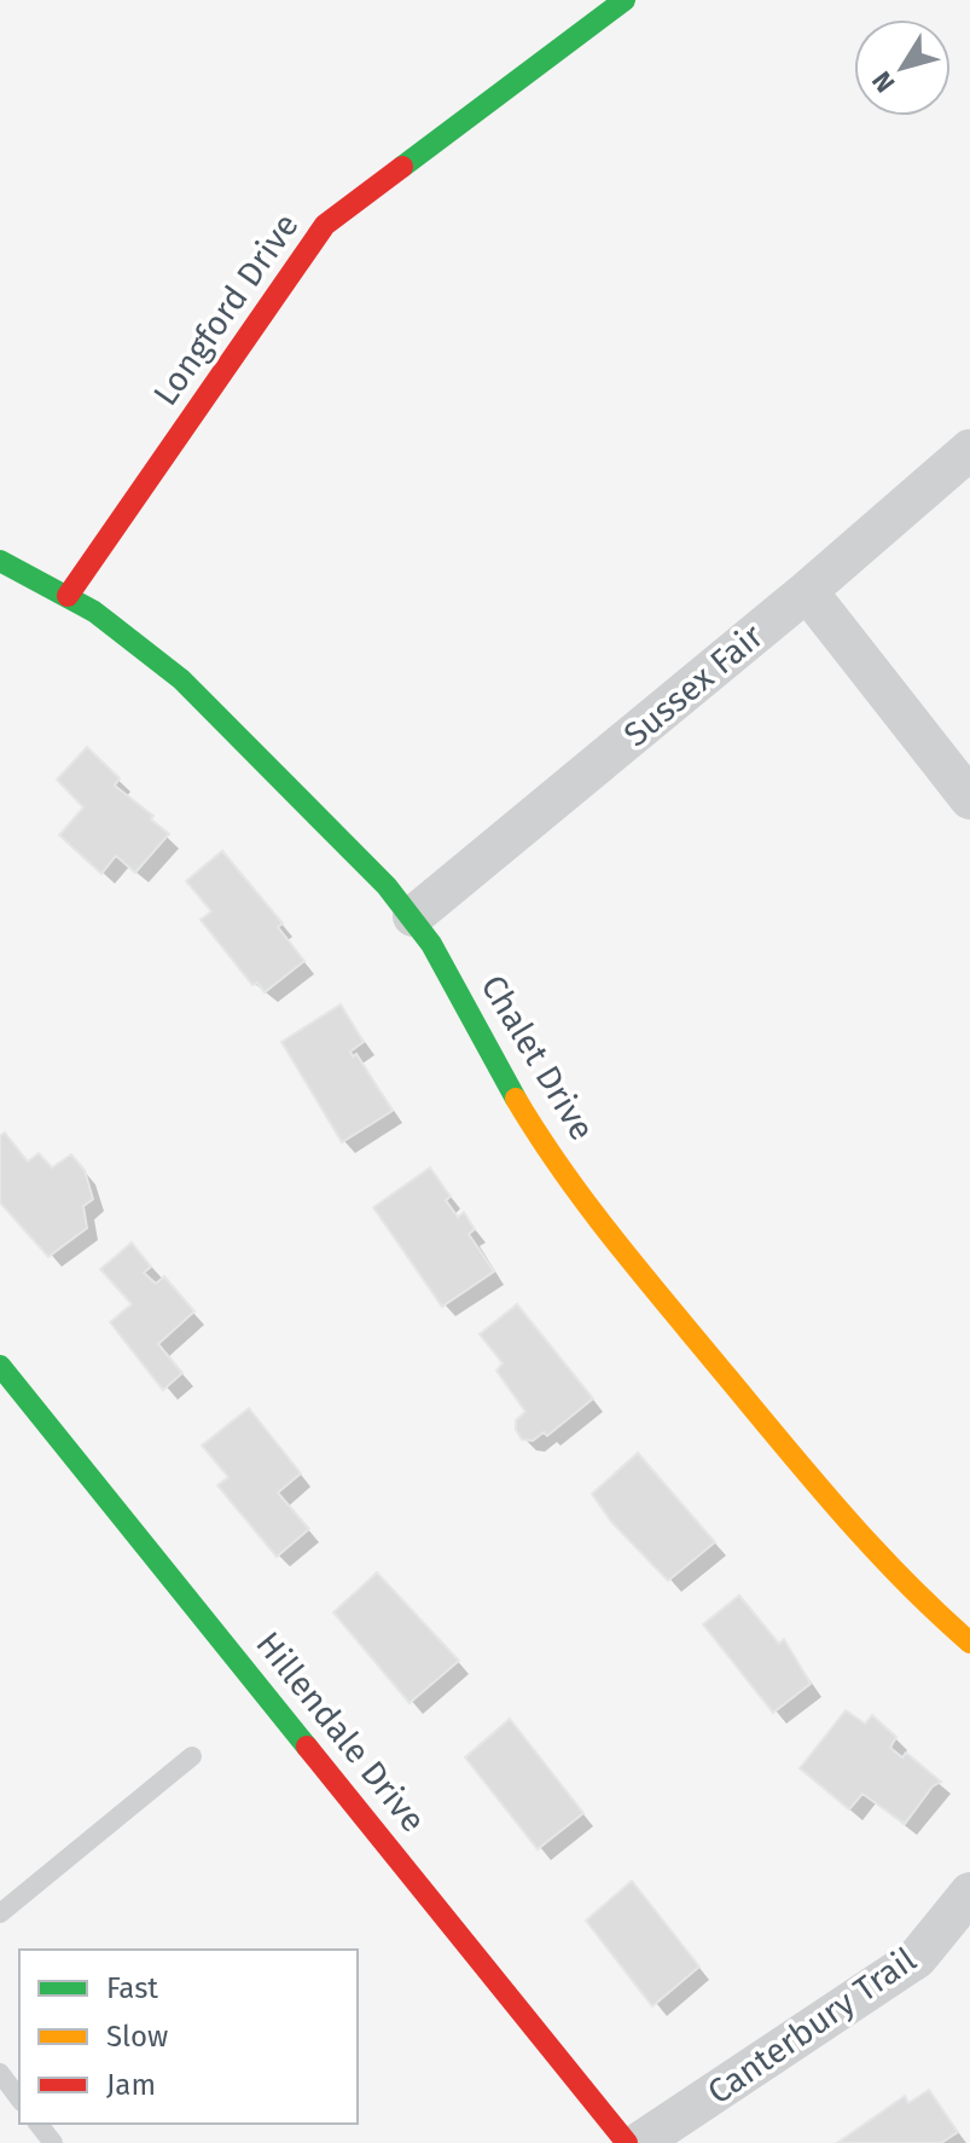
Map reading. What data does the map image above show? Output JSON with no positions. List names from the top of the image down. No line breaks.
{"streets":{"street":["Longford Drive","Sussex Fair","Chalet Drive","Hillendale Drive","Canterbury Trail"]},"crossings":[["Longford Drive","Chalet Drive"],["Sussex Fair","Chalet Drive"]],"legend":["Fast","Slow","Jam"],"north":"bottom left"}
